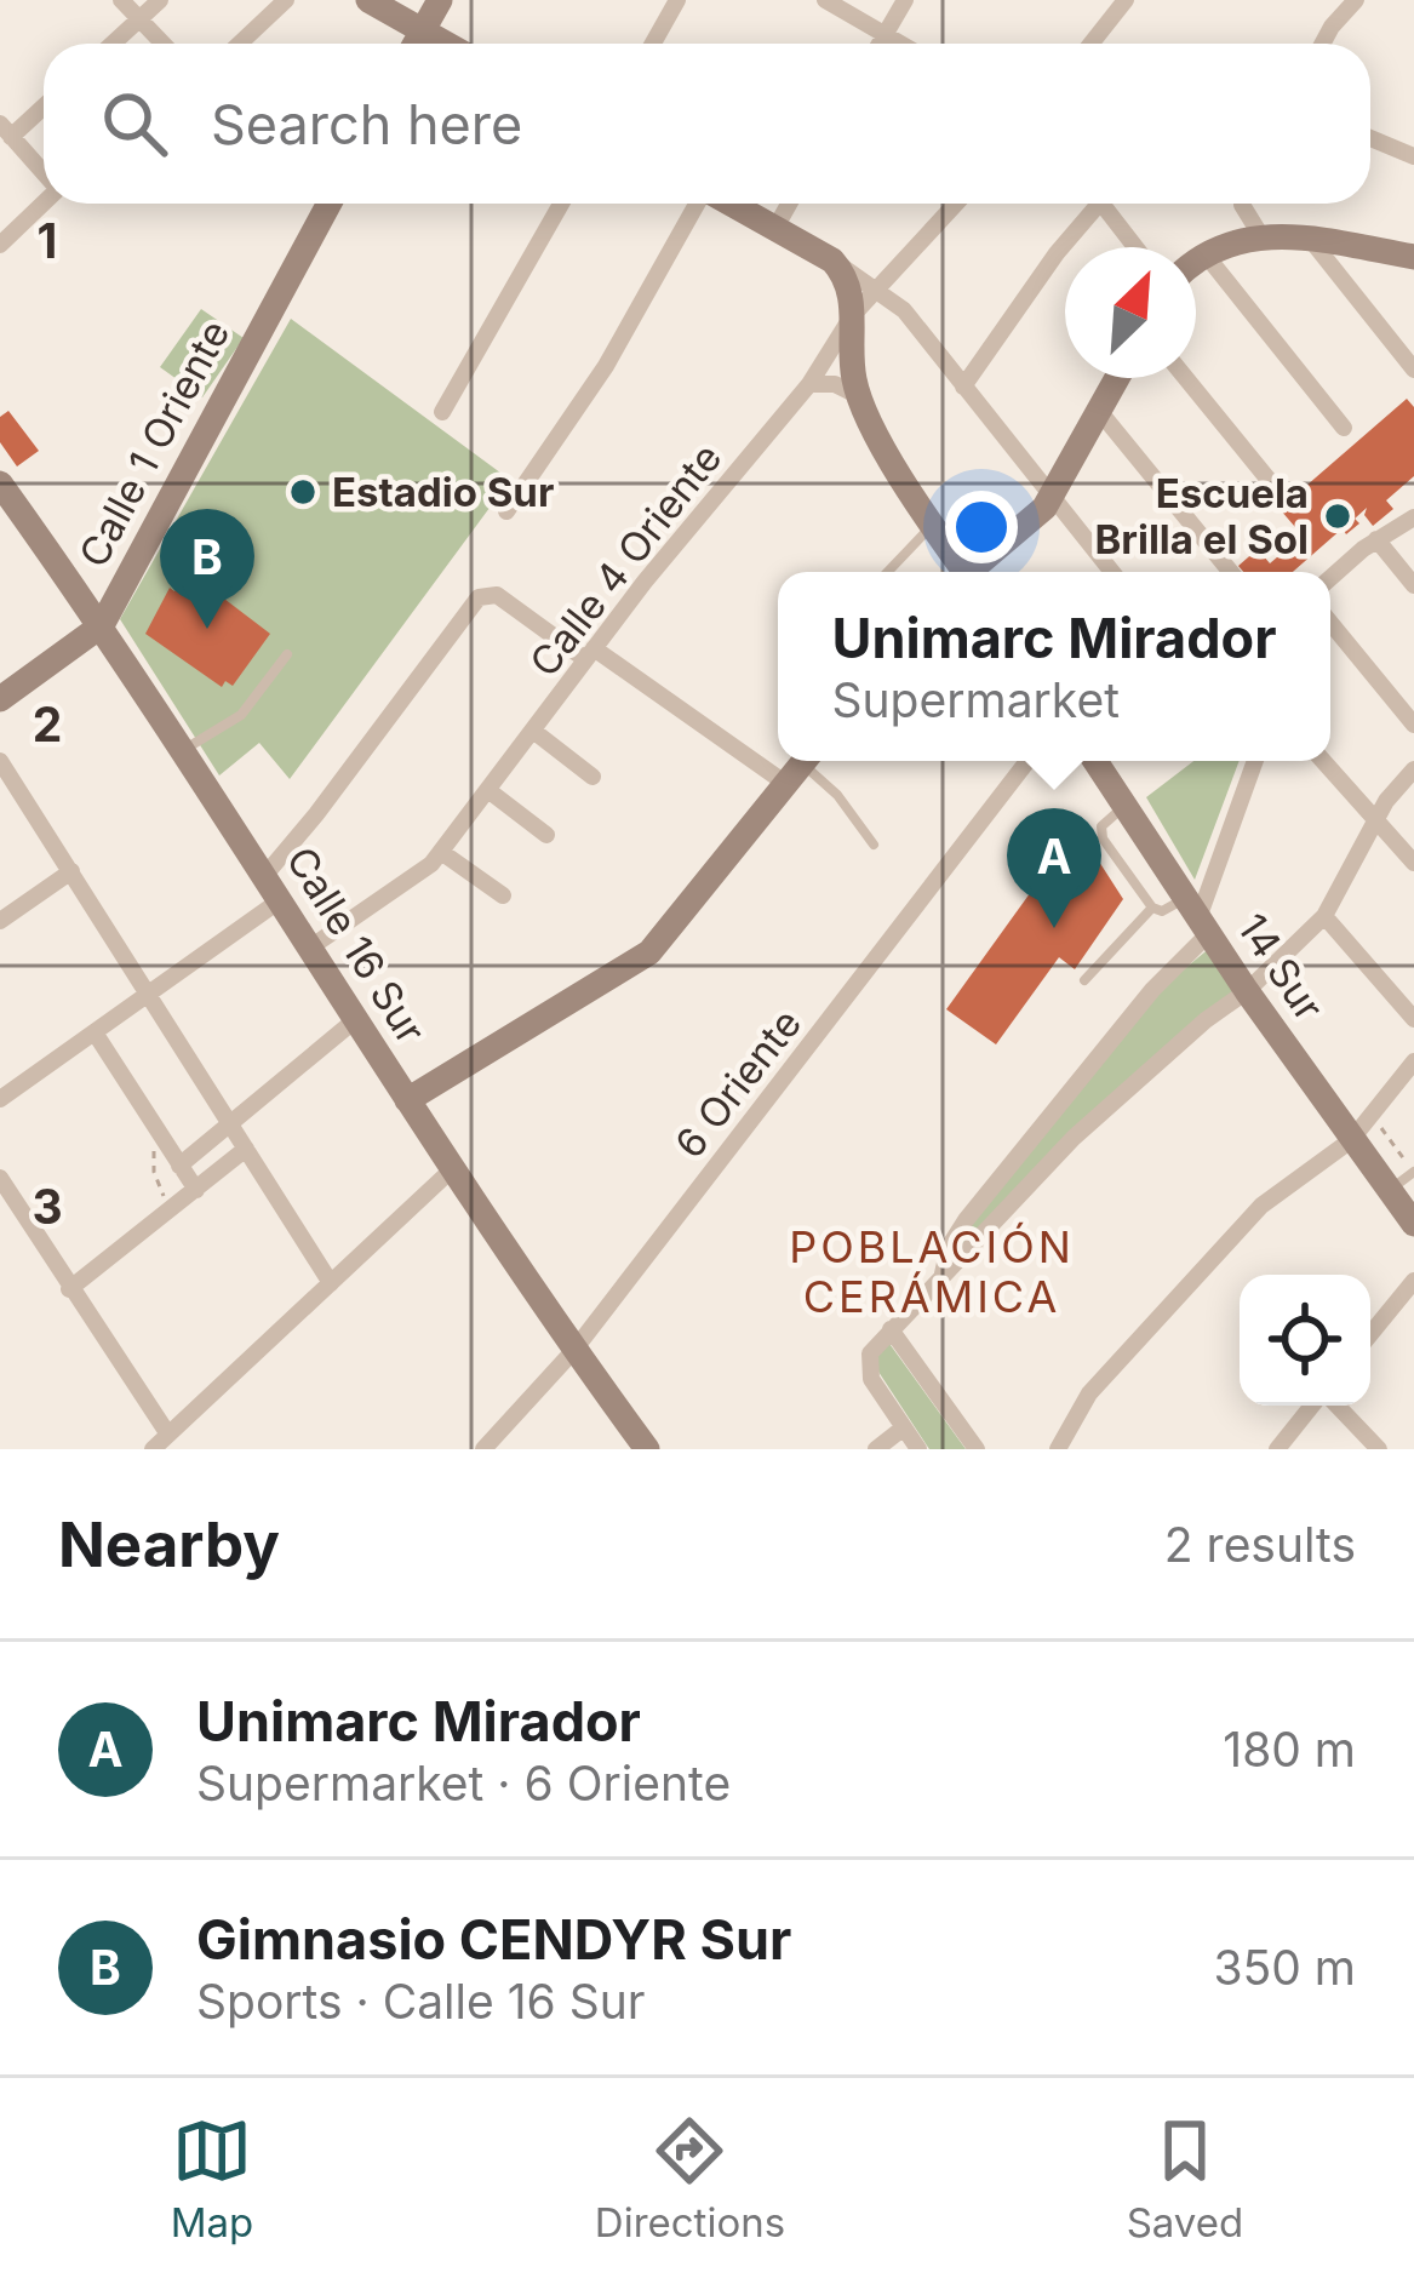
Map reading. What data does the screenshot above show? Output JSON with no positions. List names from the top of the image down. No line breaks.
{"streets":{"main road":["Calle 1 Oriente","Calle 16 Sur","14 Sur"],"street":["Calle 4 Oriente","6 Oriente"]},"crossings":[["Calle 1 Oriente","Calle 16 Sur"],["Calle 4 Oriente","Calle 16 Sur"],["Calle 16 Sur","6 Oriente"]],"districts":["POBLACIÓN CERÁMICA"],"places":["Estadio Sur","Escuela Brilla el Sol"],"north":"top right","page":{"search":"Search here","pins":["B","A"],"popup":["Unimarc Mirador","Supermarket"],"heading":["Nearby","2 results"],"list":[{"mark":"A","name":"Unimarc Mirador","note":"Supermarket · 6 Oriente","value":"180 m"},{"mark":"B","name":"Gimnasio CENDYR Sur","note":"Sports · Calle 16 Sur","value":"350 m"}],"nav":["Map","Directions","Saved"]},"grid":{"rows":["1","2","3"]}}
